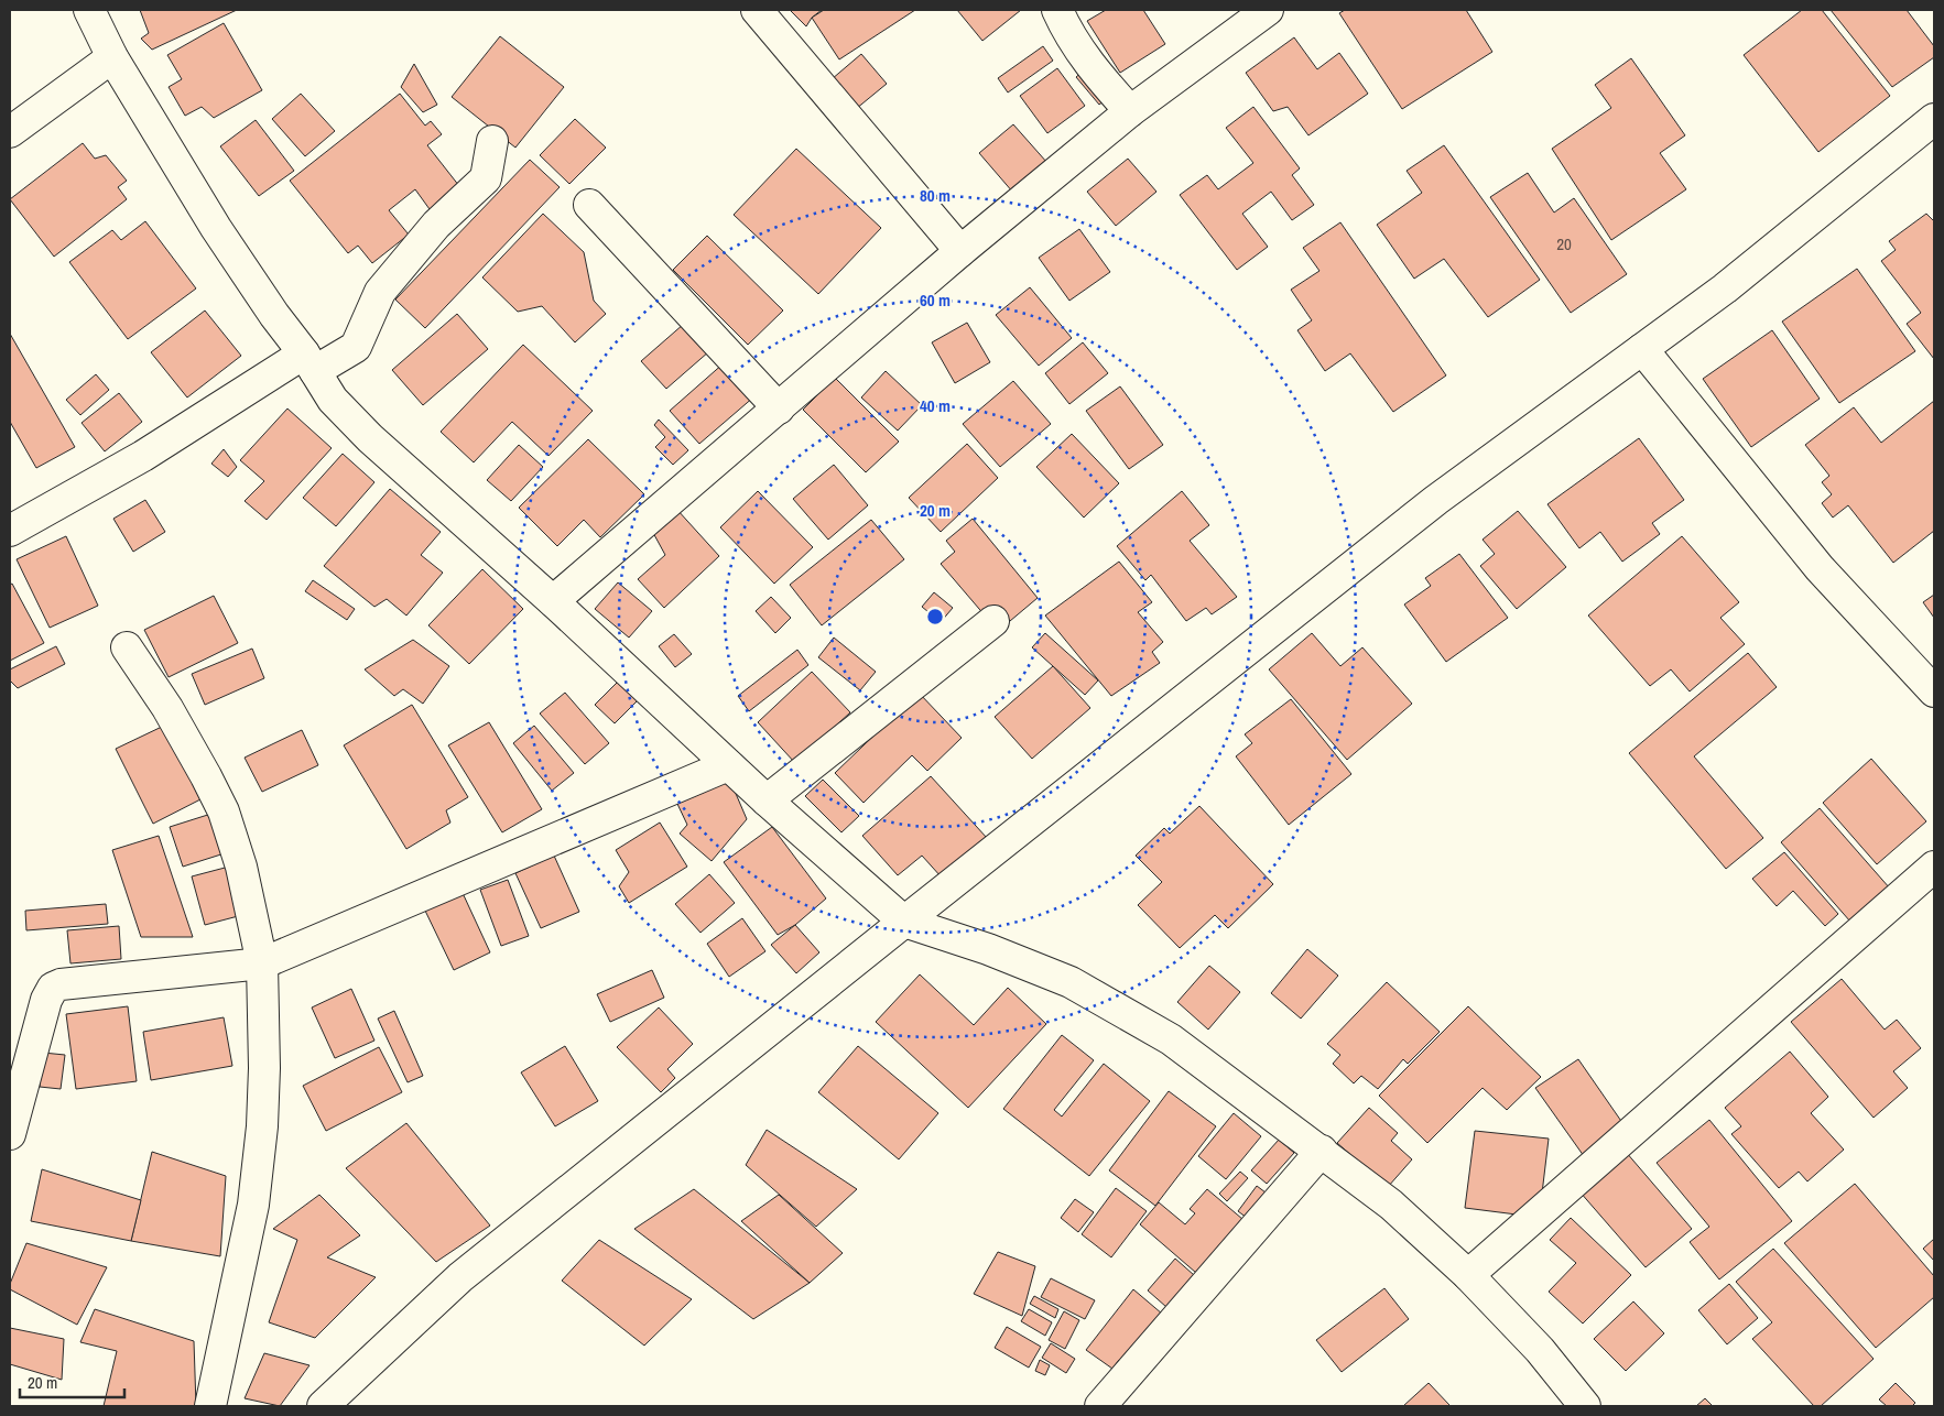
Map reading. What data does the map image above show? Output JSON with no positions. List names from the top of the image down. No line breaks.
{"house_numbers":["20"],"scale_bar":"20 m","rings":["80 m","60 m","40 m","20 m"]}
